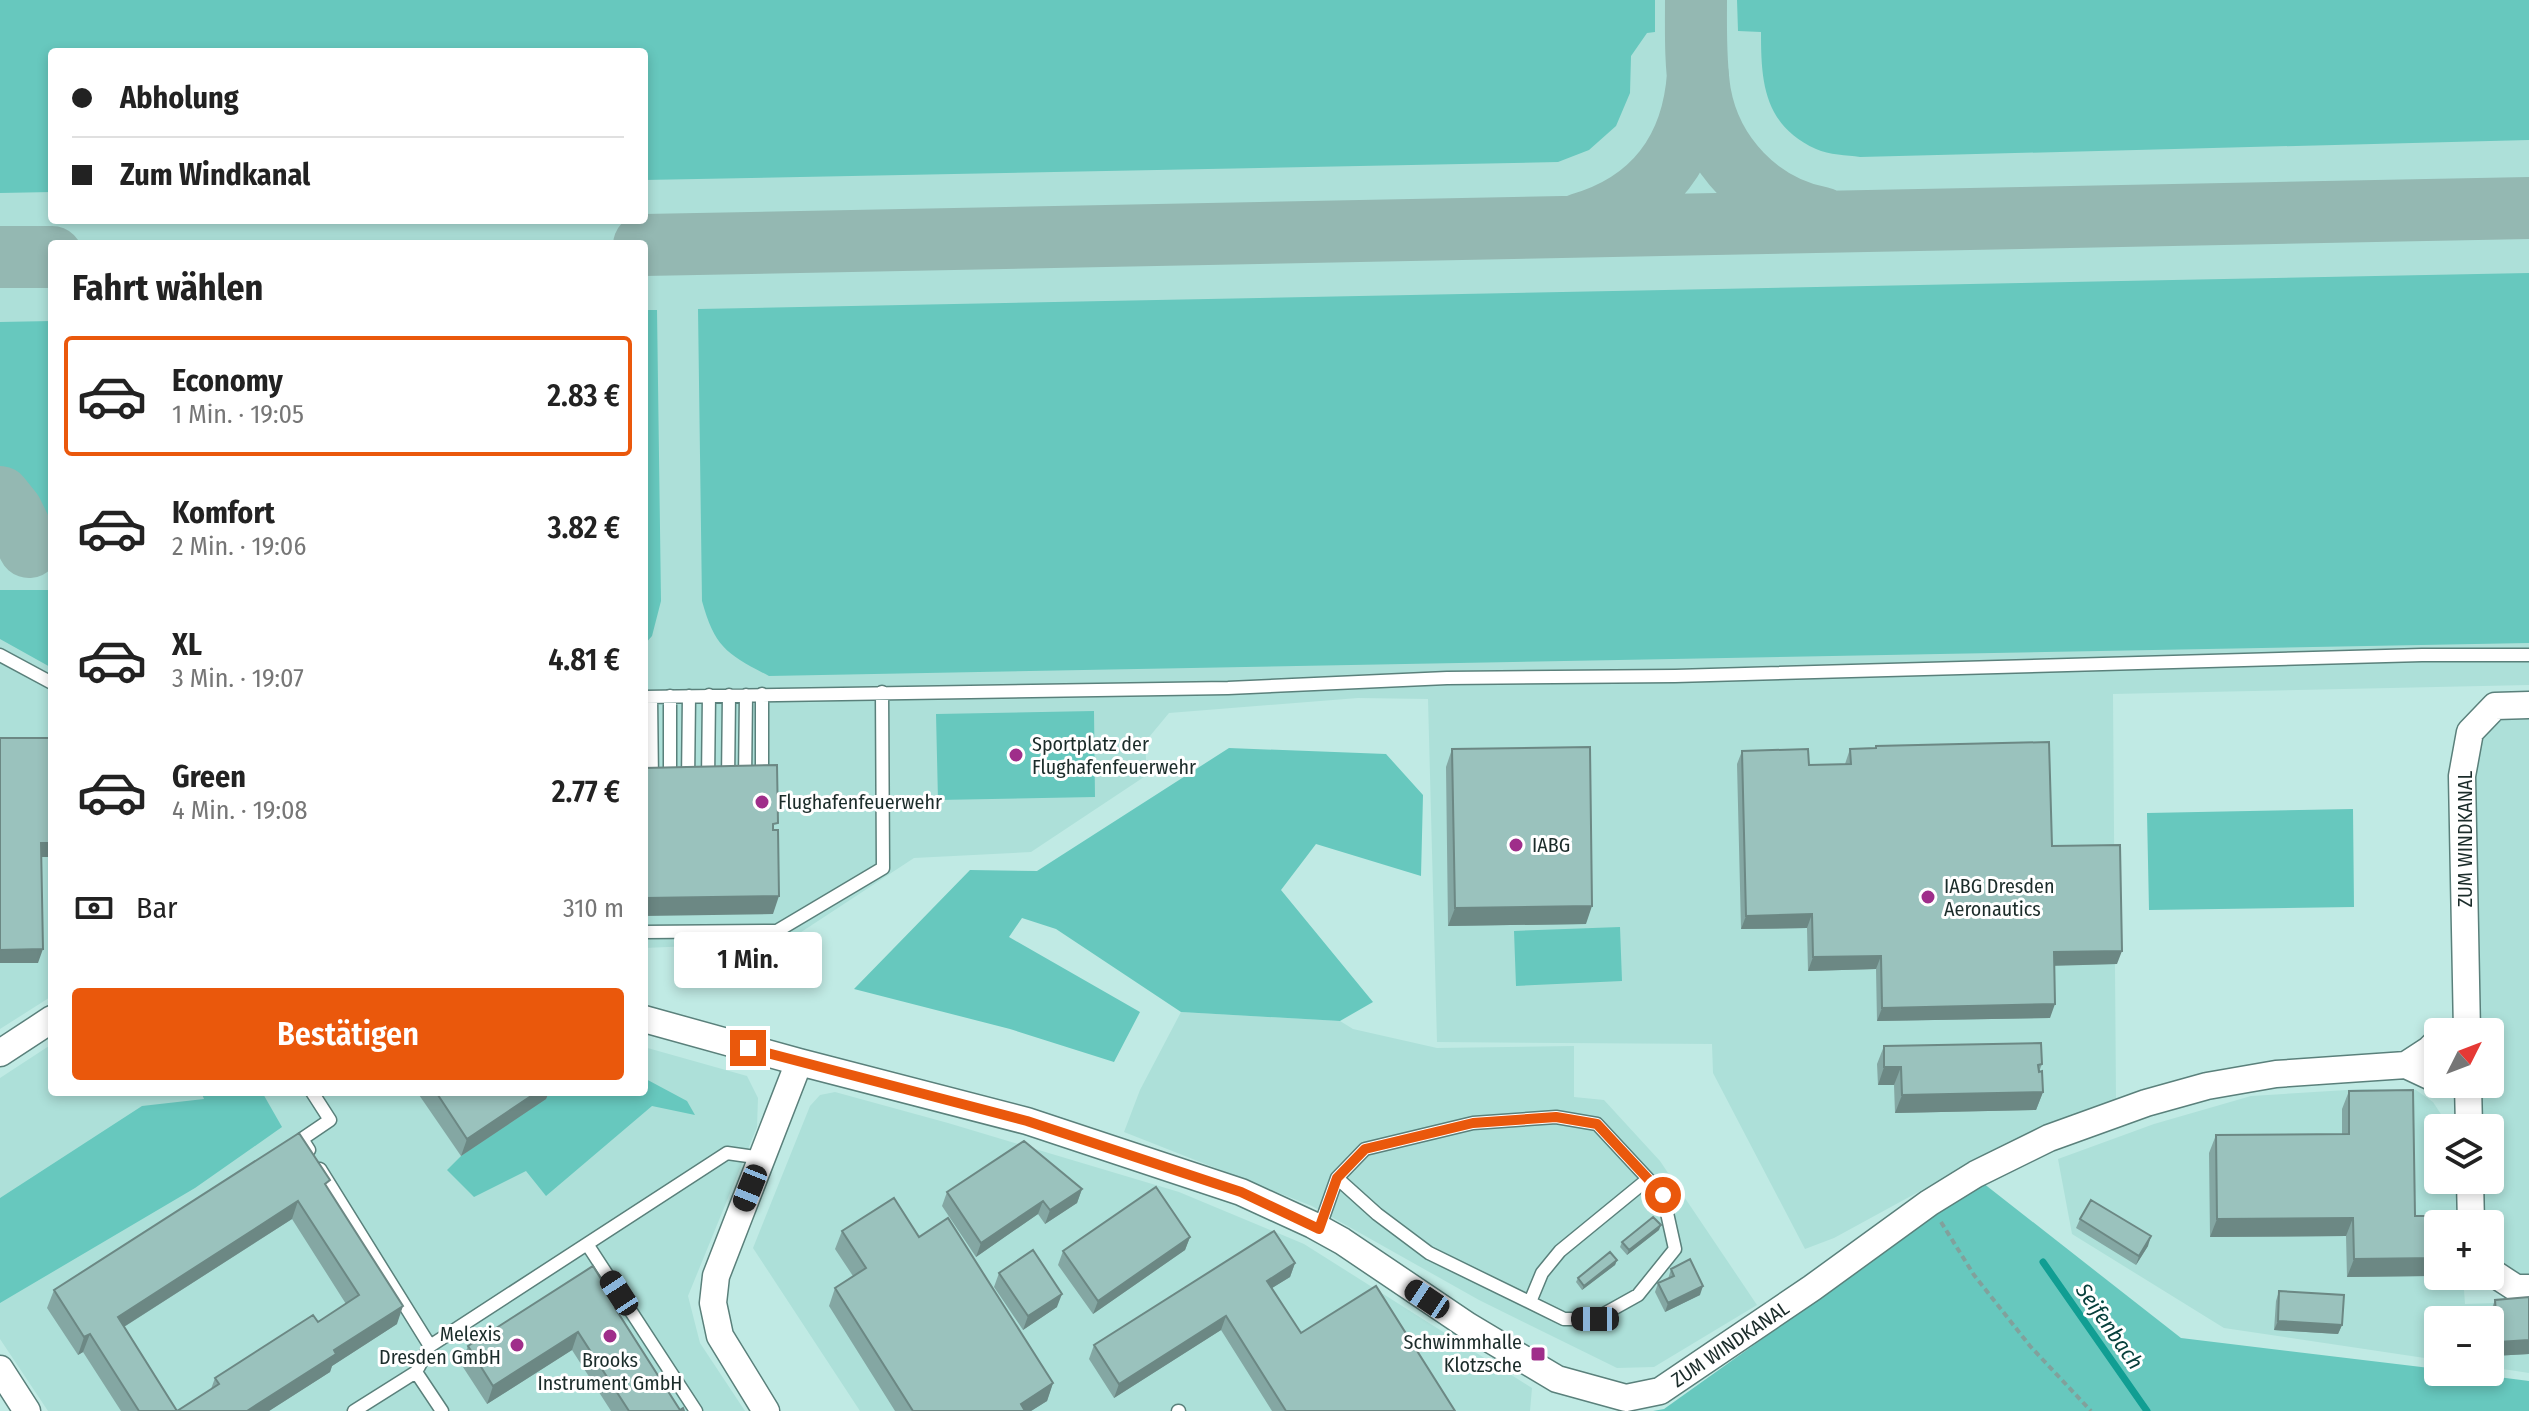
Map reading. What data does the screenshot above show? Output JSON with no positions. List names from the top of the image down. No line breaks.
{"streets":{"street":["ZUM WINDKANAL"]},"water":["Seifenbach"],"places":{"other":["Sportplatz der Flughafenfeuerwehr","Flughafenfeuerwehr","IABG","IABG Dresden Aeronautics","Brooks Instrument GmbH","Melexis Dresden GmbH"],"transit":["Schwimmhalle Klotzsche"]},"north":"top right","page":{"banner":["Abholung","Zum Windkanal"],"heading":"Fahrt wählen","list":[{"name":"Economy","note":"1 Min. · 19:05","value":"2.83 €"},{"name":"Komfort","note":"2 Min. · 19:06","value":"3.82 €"},{"name":"XL","note":"3 Min. · 19:07","value":"4.81 €"},{"name":"Green","note":"4 Min. · 19:08","value":"2.77 €"}],"pay":["Bar","310 m"],"bubble":"1 Min.","buttons":"Bestätigen","map_buttons":["+","−"]}}
